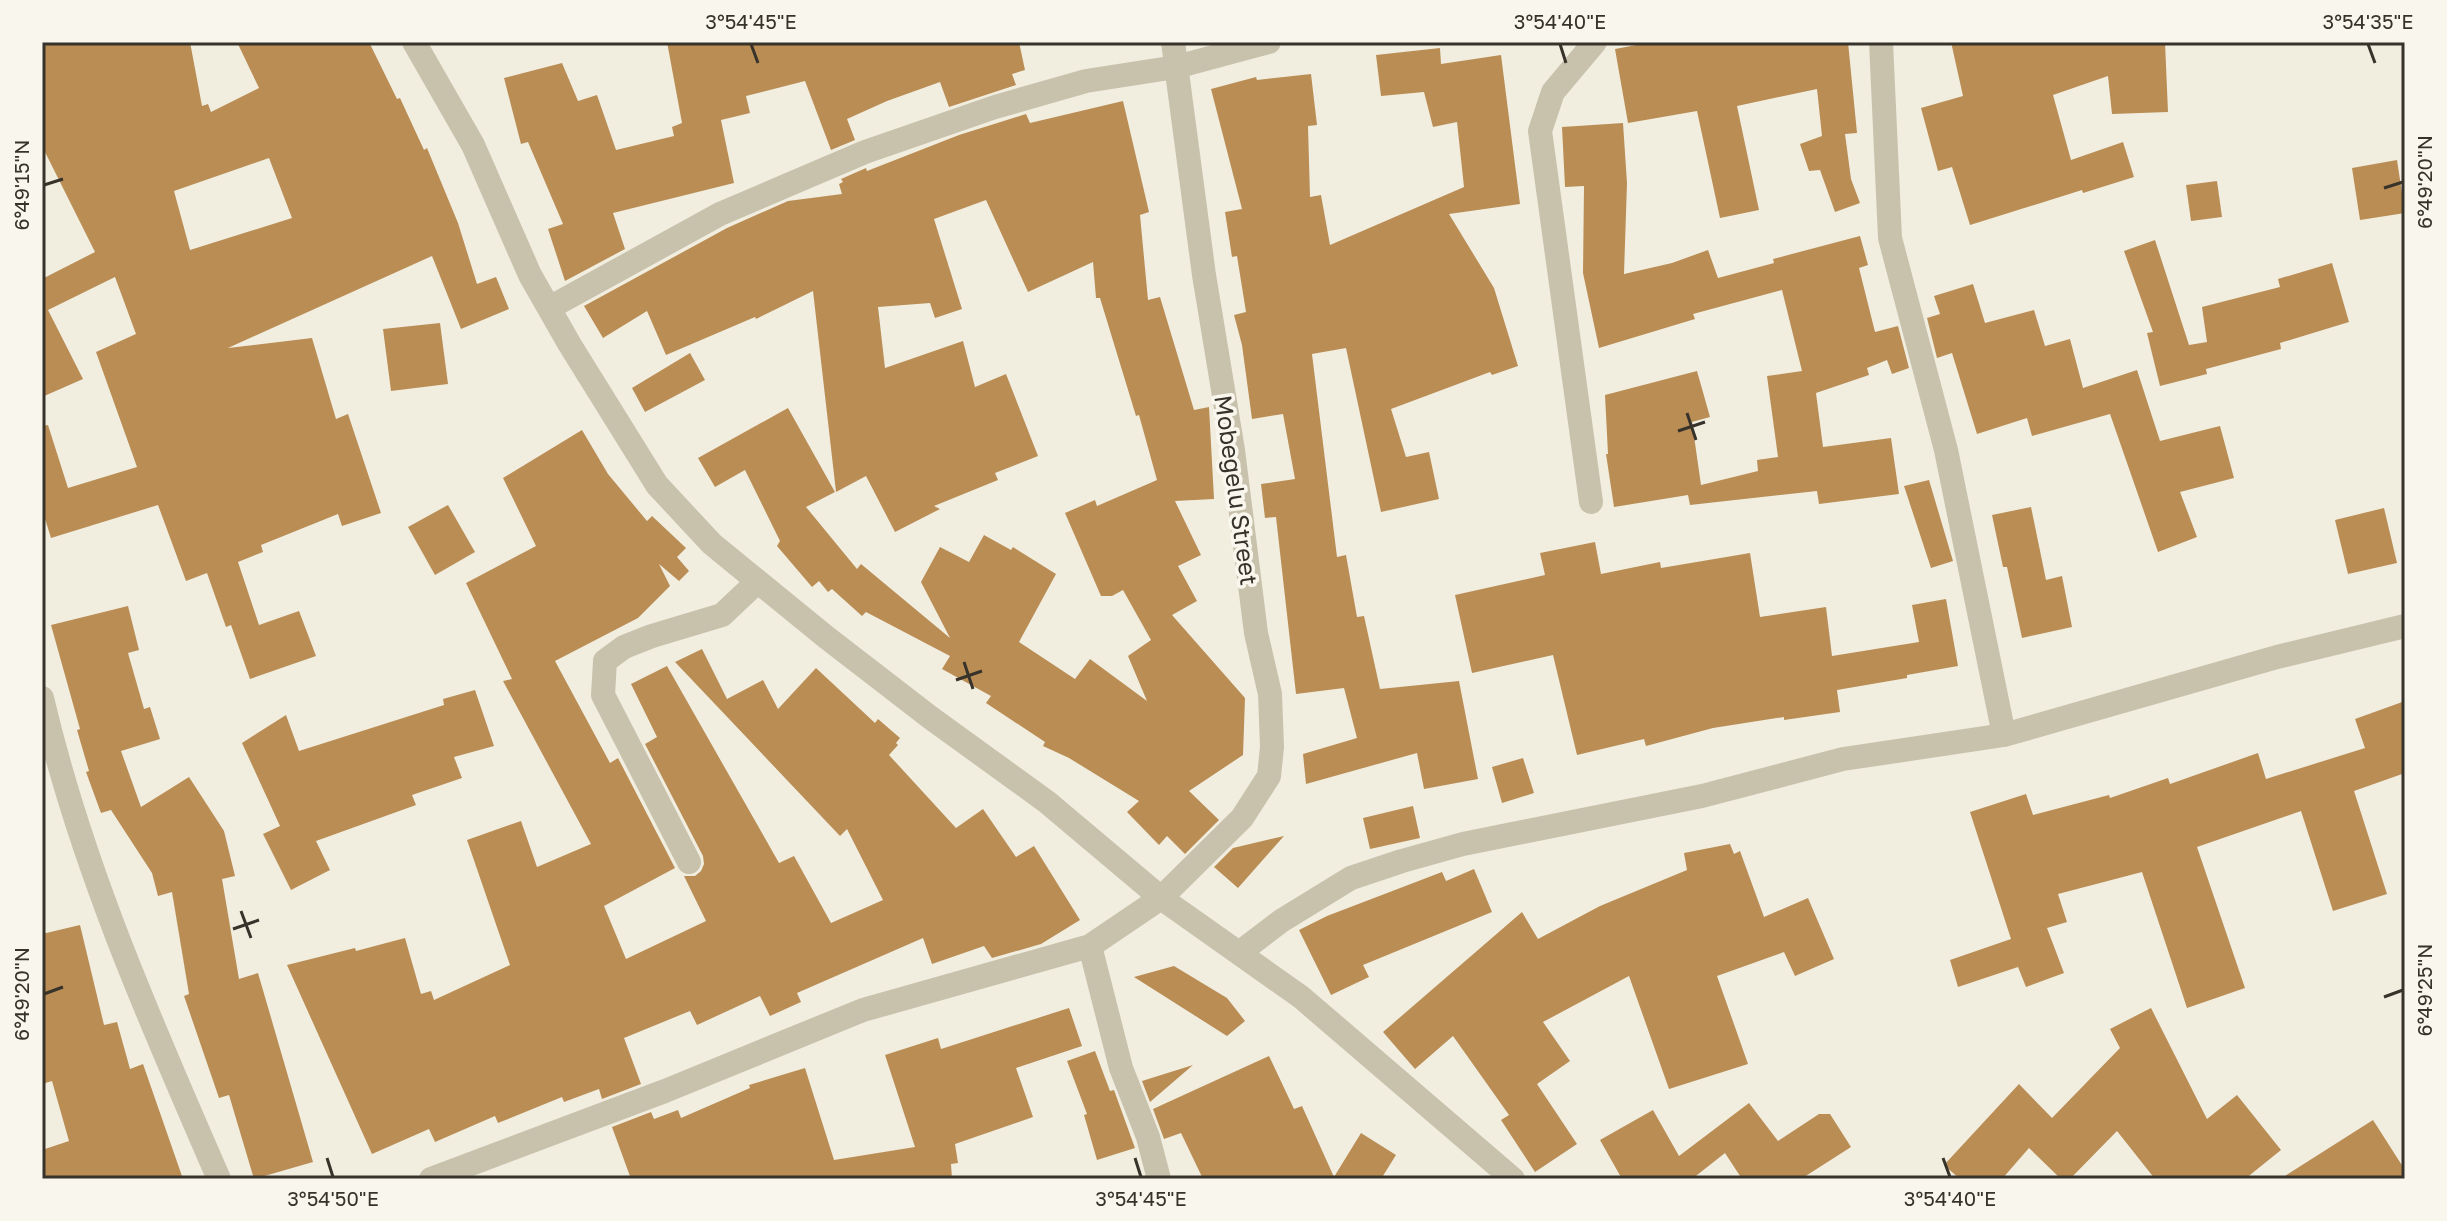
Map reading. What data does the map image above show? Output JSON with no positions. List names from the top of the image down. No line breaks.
{"streets":{"street":["Mobegelu Street"]},"coordinates":["3°54'45\"E","3°54'40\"E","3°54'35\"E","6°49'20\"N","6°49'15\"N","6°49'25\"N","3°54'50\"E"]}
